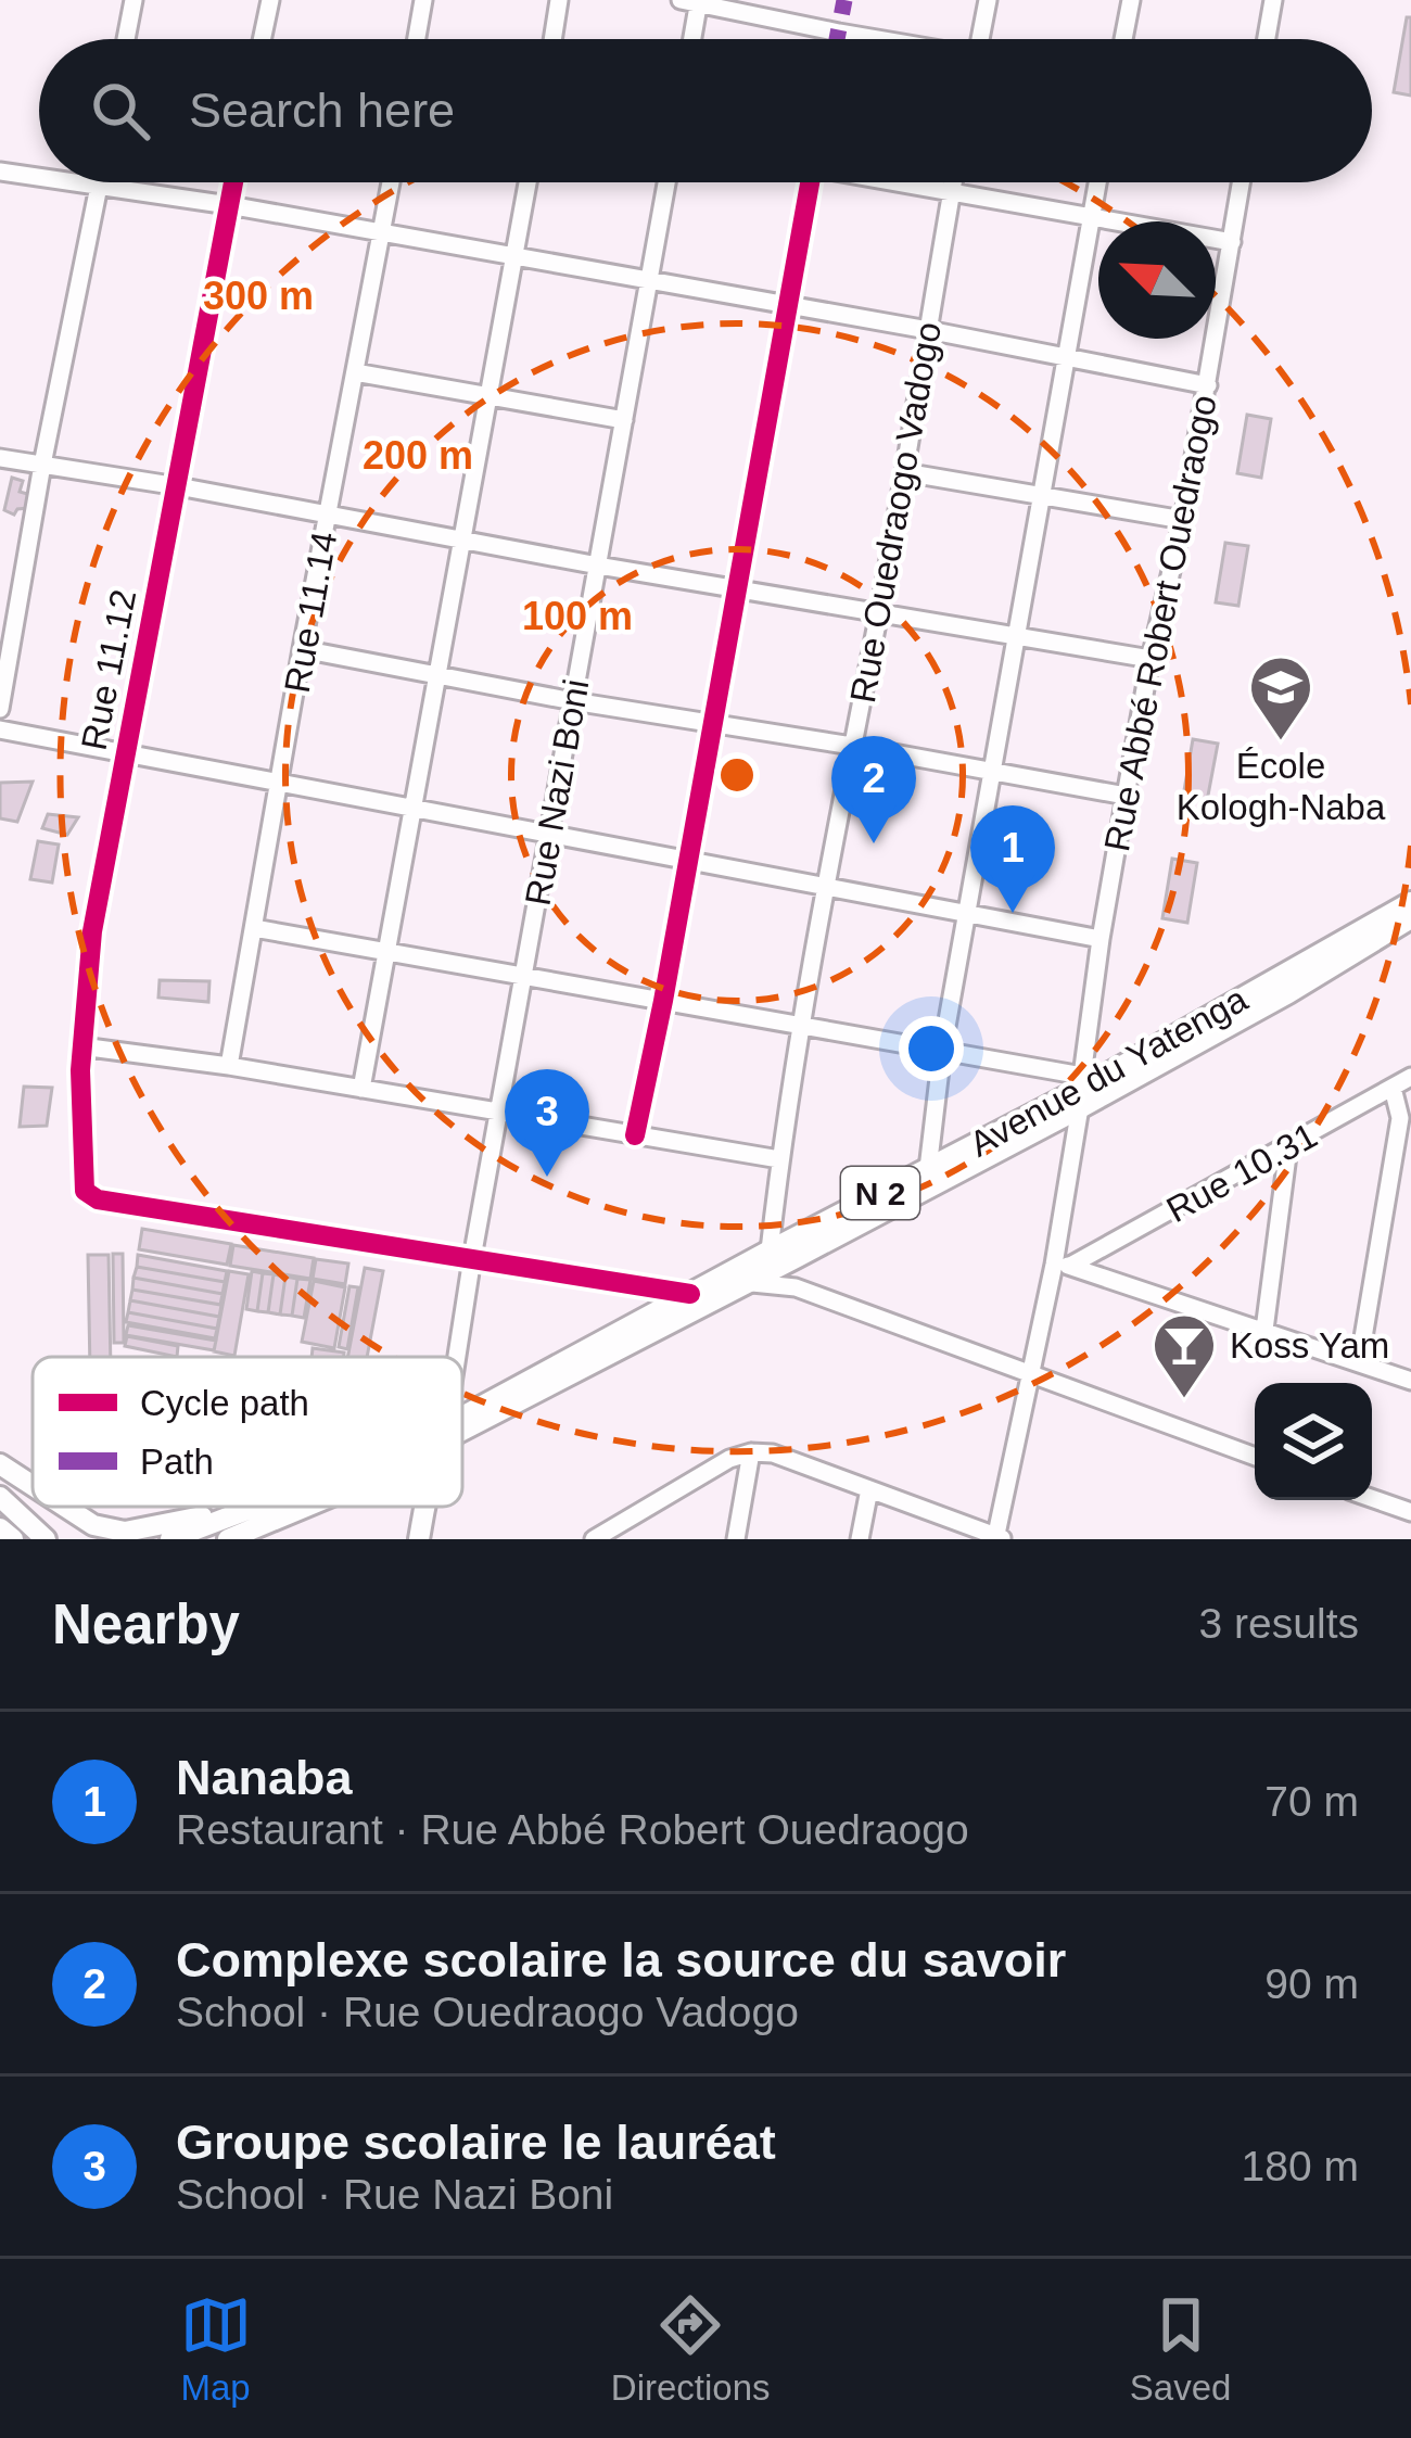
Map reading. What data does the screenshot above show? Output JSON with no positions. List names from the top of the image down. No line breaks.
{"streets":{"main road":["Avenue du Yatenga","N 2"],"street":["Rue Ouedraogo Vadogo","Rue 11.14","Rue Abbé Robert Ouedraogo","Rue 11.12","Rue Nazi Boni","Rue 10.31"]},"crossings":[["Rue Ouedraogo Vadogo","Avenue du Yatenga"],["Rue Abbé Robert Ouedraogo","Avenue du Yatenga"],["Rue Abbé Robert Ouedraogo","Rue 10.31"],["Rue 11.12","Rue Nazi Boni"]],"places":{"school or university":["École Kologh-Naba"],"bar":["Koss Yam"]},"legend":["Cycle path","Path"],"north":"top left","page":{"search":"Search here","pins":["2","1","3"],"heading":["Nearby","3 results"],"list":[{"mark":"1","name":"Nanaba","note":"Restaurant · Rue Abbé Robert Ouedraogo","value":"70 m"},{"mark":"2","name":"Complexe scolaire la source du savoir","note":"School · Rue Ouedraogo Vadogo","value":"90 m"},{"mark":"3","name":"Groupe scolaire le lauréat","note":"School · Rue Nazi Boni","value":"180 m"}],"nav":["Map","Directions","Saved"]},"rings":["300 m","200 m","100 m"]}
